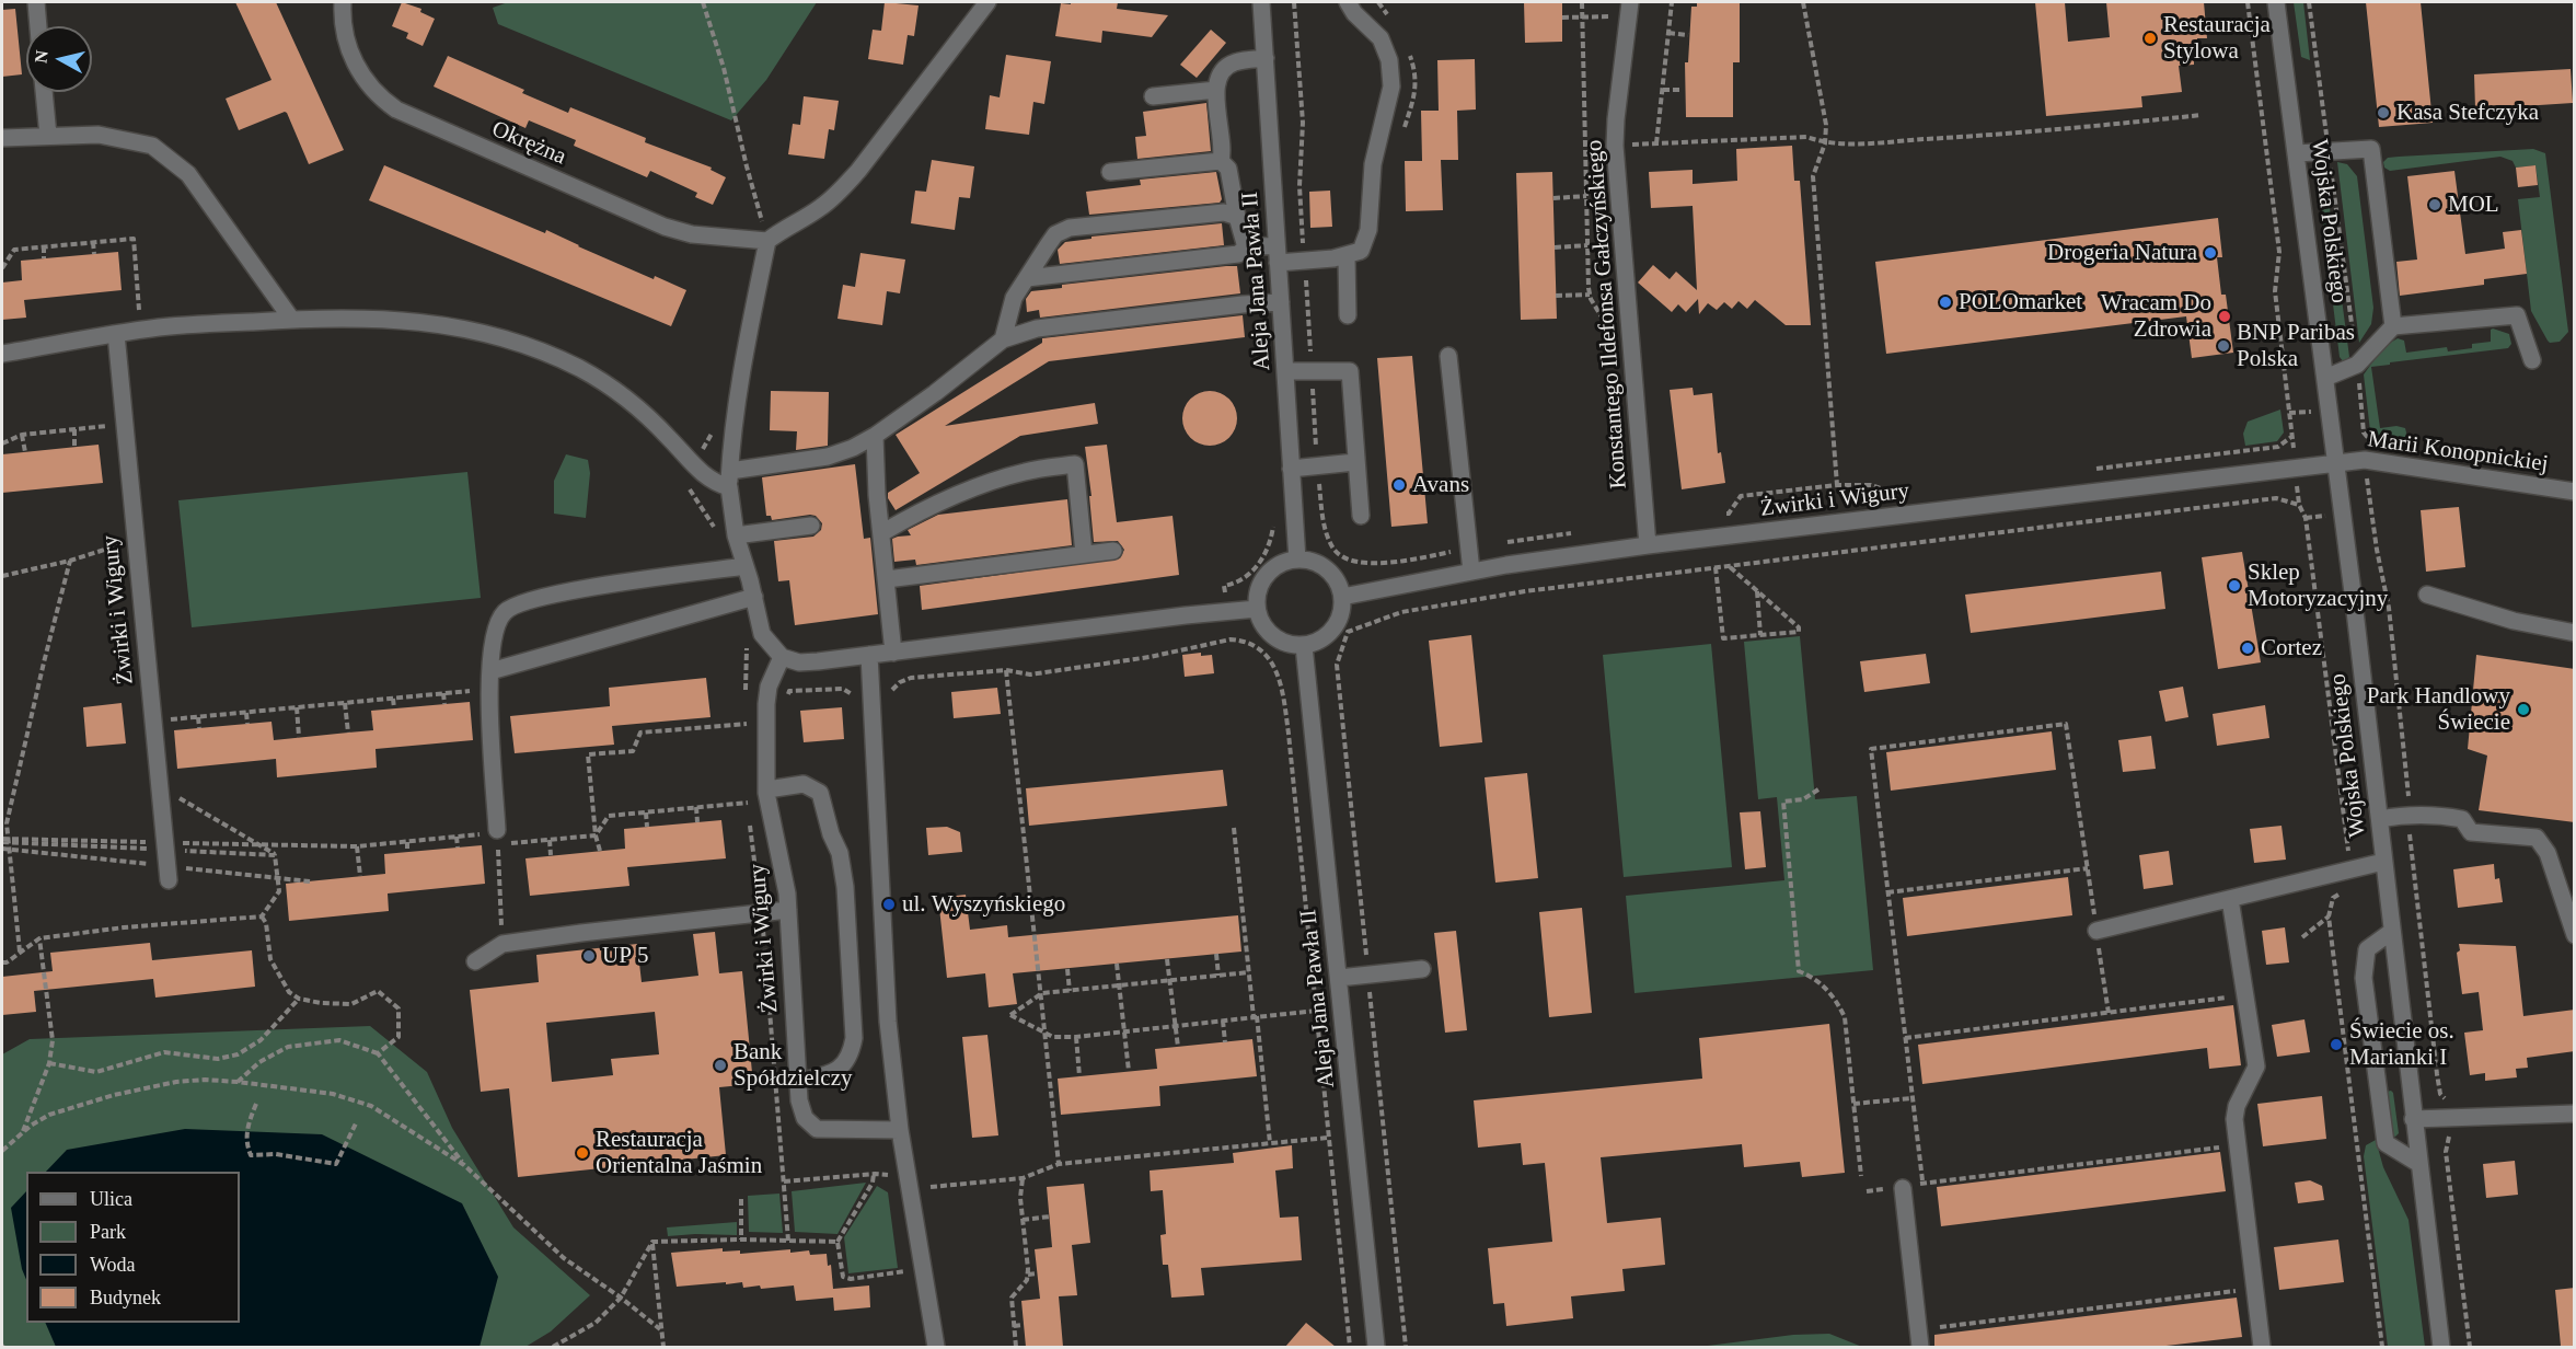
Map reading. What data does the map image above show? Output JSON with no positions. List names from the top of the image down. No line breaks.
{"streets":{"street":["Okrężna","Wojska Polskiego","Aleja Jana Pawła II","Konstantego Ildefonsa Gałczyńskiego","Marii Konopnickiej","Żwirki i Wigury"]},"crossings":[["Wojska Polskiego","Marii Konopnickiej"],["Wojska Polskiego","Żwirki i Wigury"],["Aleja Jana Pawła II","Żwirki i Wigury"],["Konstantego Ildefonsa Gałczyńskiego","Żwirki i Wigury"],["Marii Konopnickiej","Żwirki i Wigury"]],"places":["Restauracja Stylowa","Kasa Stefczyka","MOL","Drogeria Natura","POLOmarket","Wracam Do Zdrowia","BNP Paribas Polska","Avans","Sklep Motoryzacyjny","Cortez","Park Handlowy Świecie","ul. Wyszyńskiego","UP 5","Świecie os. Marianki I","Bank Spółdzielczy","Restauracja Orientalna Jaśmin"],"legend":["Ulica","Park","Woda","Budynek"],"north":"left"}
